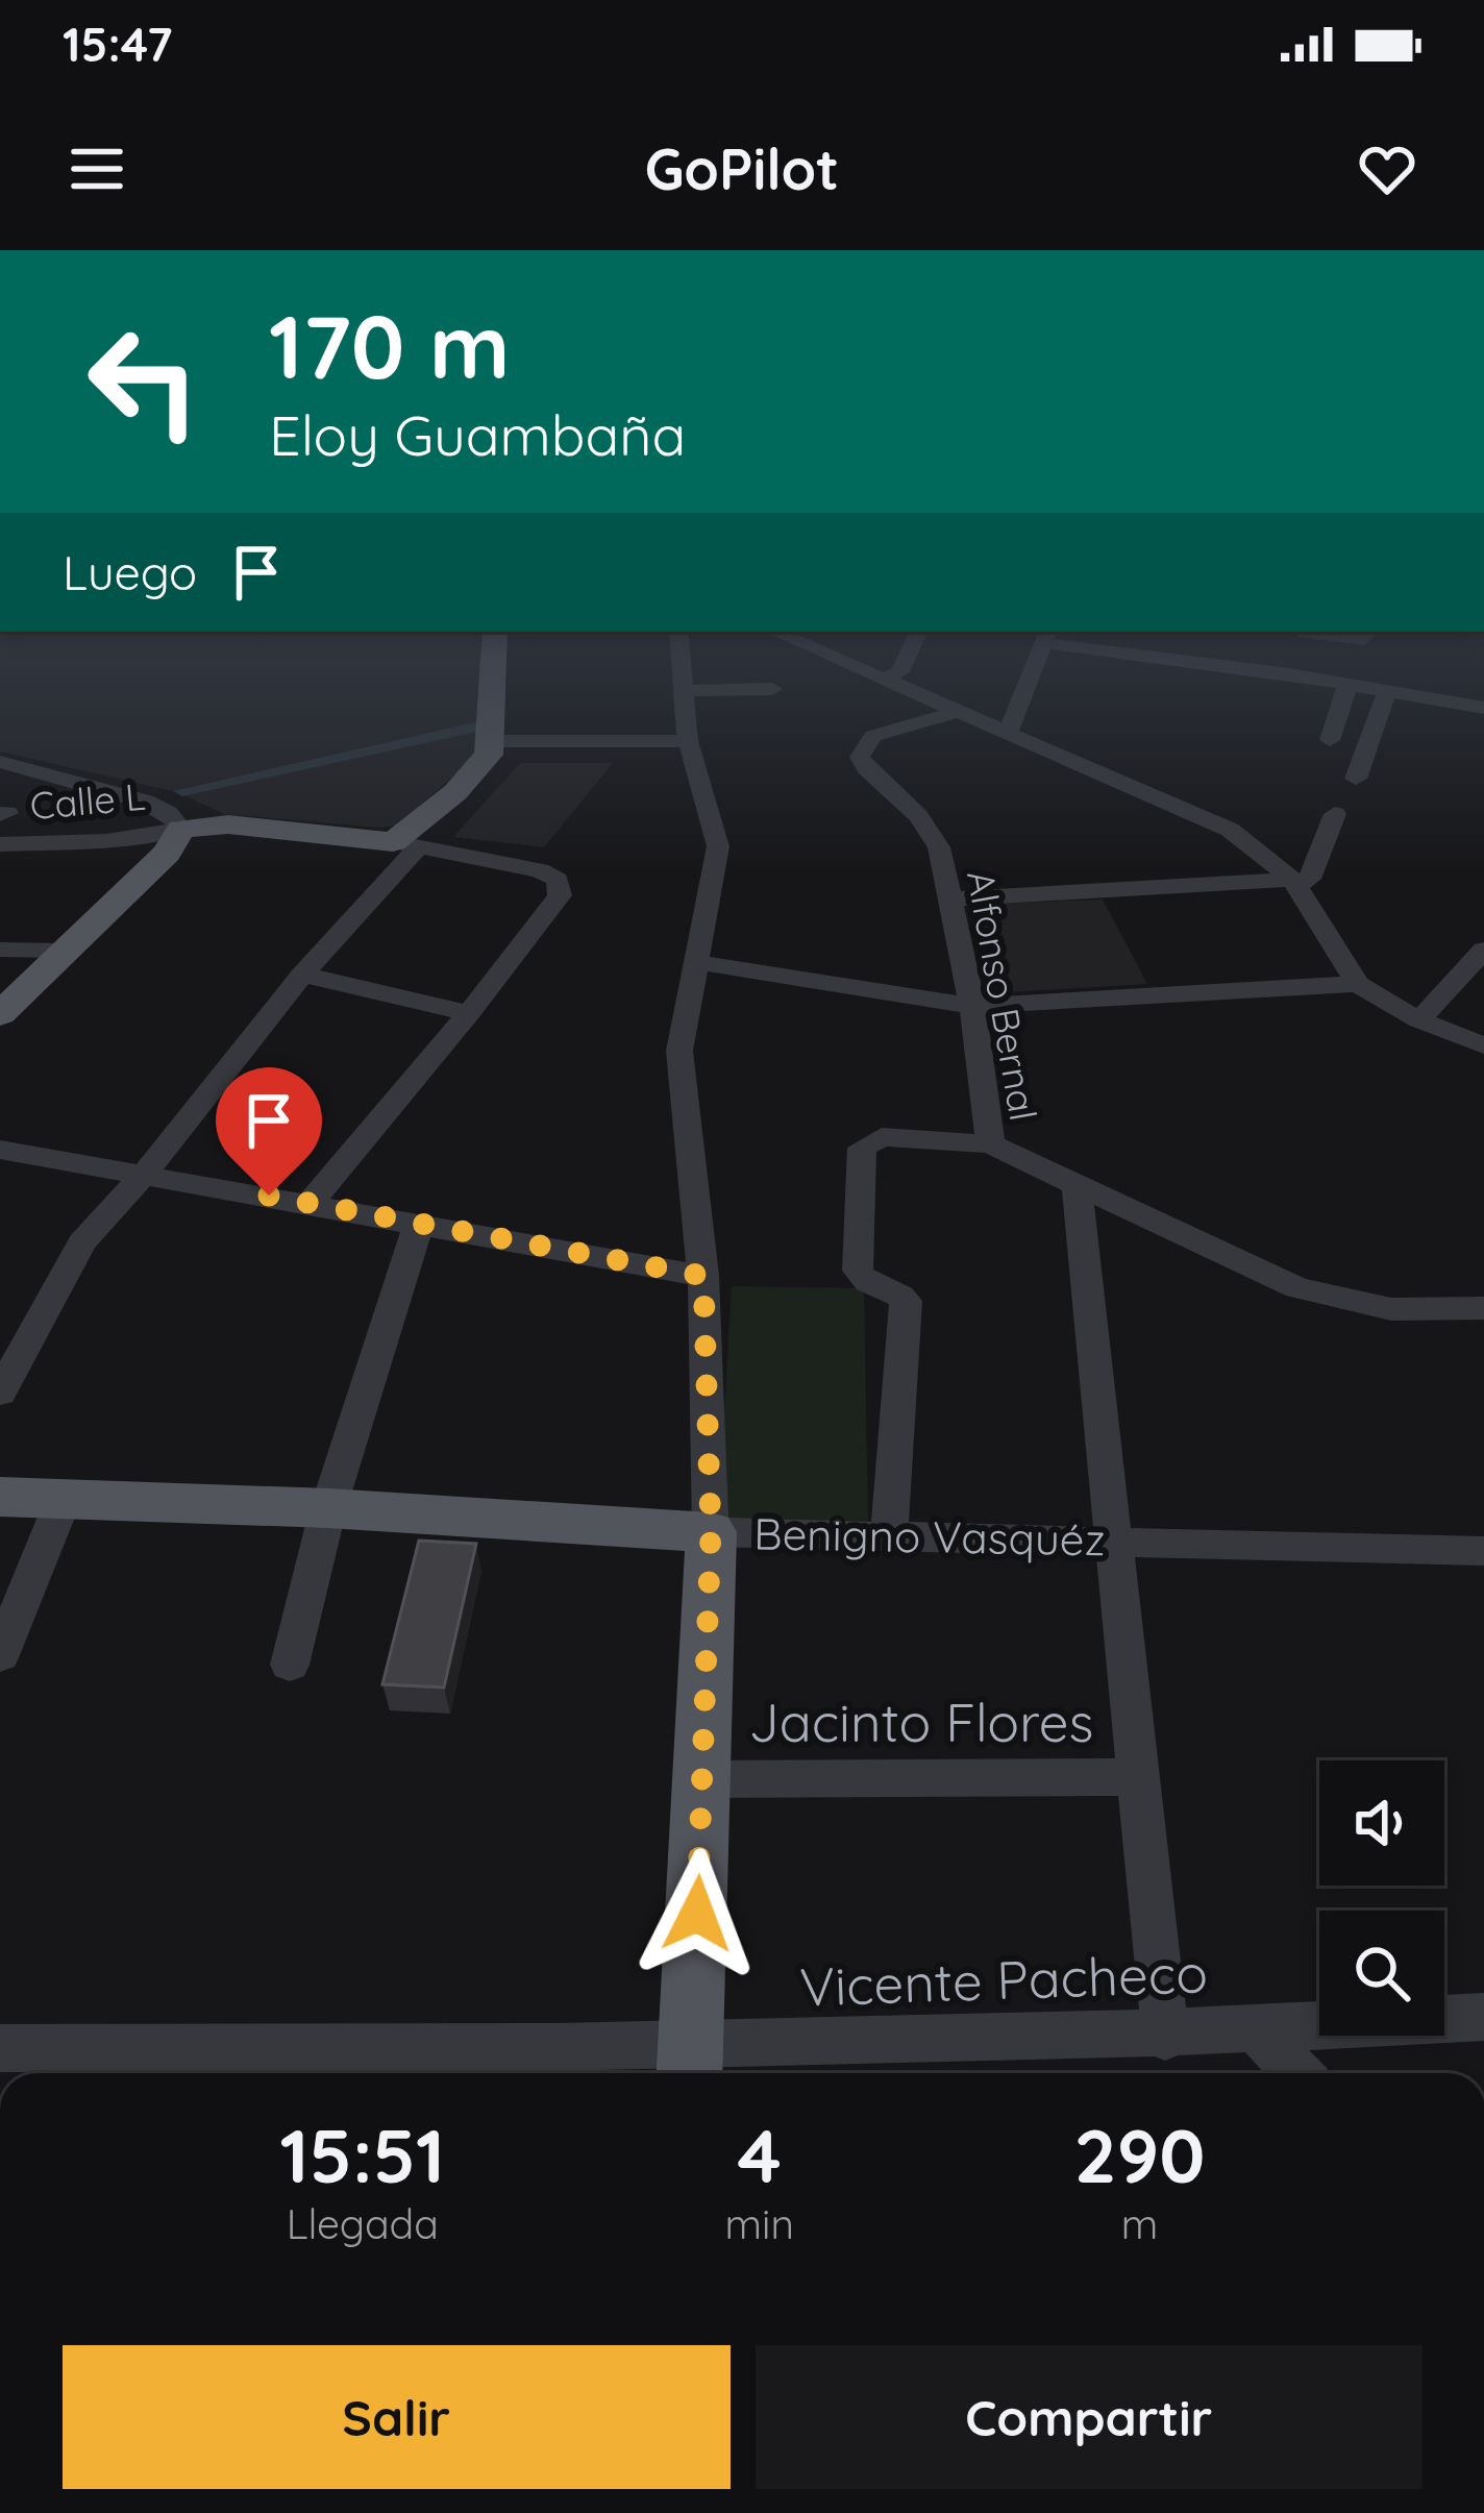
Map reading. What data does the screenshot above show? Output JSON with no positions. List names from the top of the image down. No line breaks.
{"streets":{"main road":["Benigno Vasquéz"],"street":["Calle L","Alfonso Bernal","Jacinto Flores","Vicente Pacheco"]},"page":{"status":"15:47","header":"GoPilot","turn":["170 m","Eloy Guambaña"],"then":"Luego","eta":["15:51","Llegada","4","min","290","m"],"buttons":["Salir","Compartir"]}}
